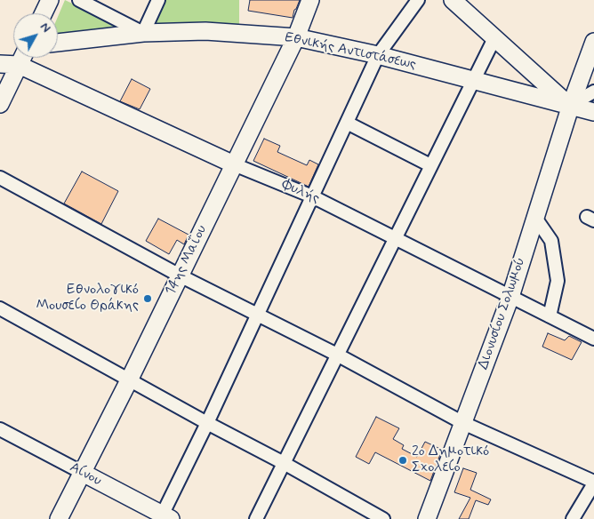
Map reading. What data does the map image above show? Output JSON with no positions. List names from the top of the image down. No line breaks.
{"streets":{"street":["Εθνικής Αντιστάσεως","Φυλής","14ης Μαΐου","Διονυσίου Σολωμού","Αίνου"]},"crossings":[["Εθνικής Αντιστάσεως","14ης Μαΐου"],["Εθνικής Αντιστάσεως","Διονυσίου Σολωμού"],["Φυλής","14ης Μαΐου"],["Φυλής","Διονυσίου Σολωμού"],["14ης Μαΐου","Αίνου"]],"places":["Εθνολογικό Μουσείο Θράκης","2o Δημοτικό Σχολείο"],"north":"top right"}
